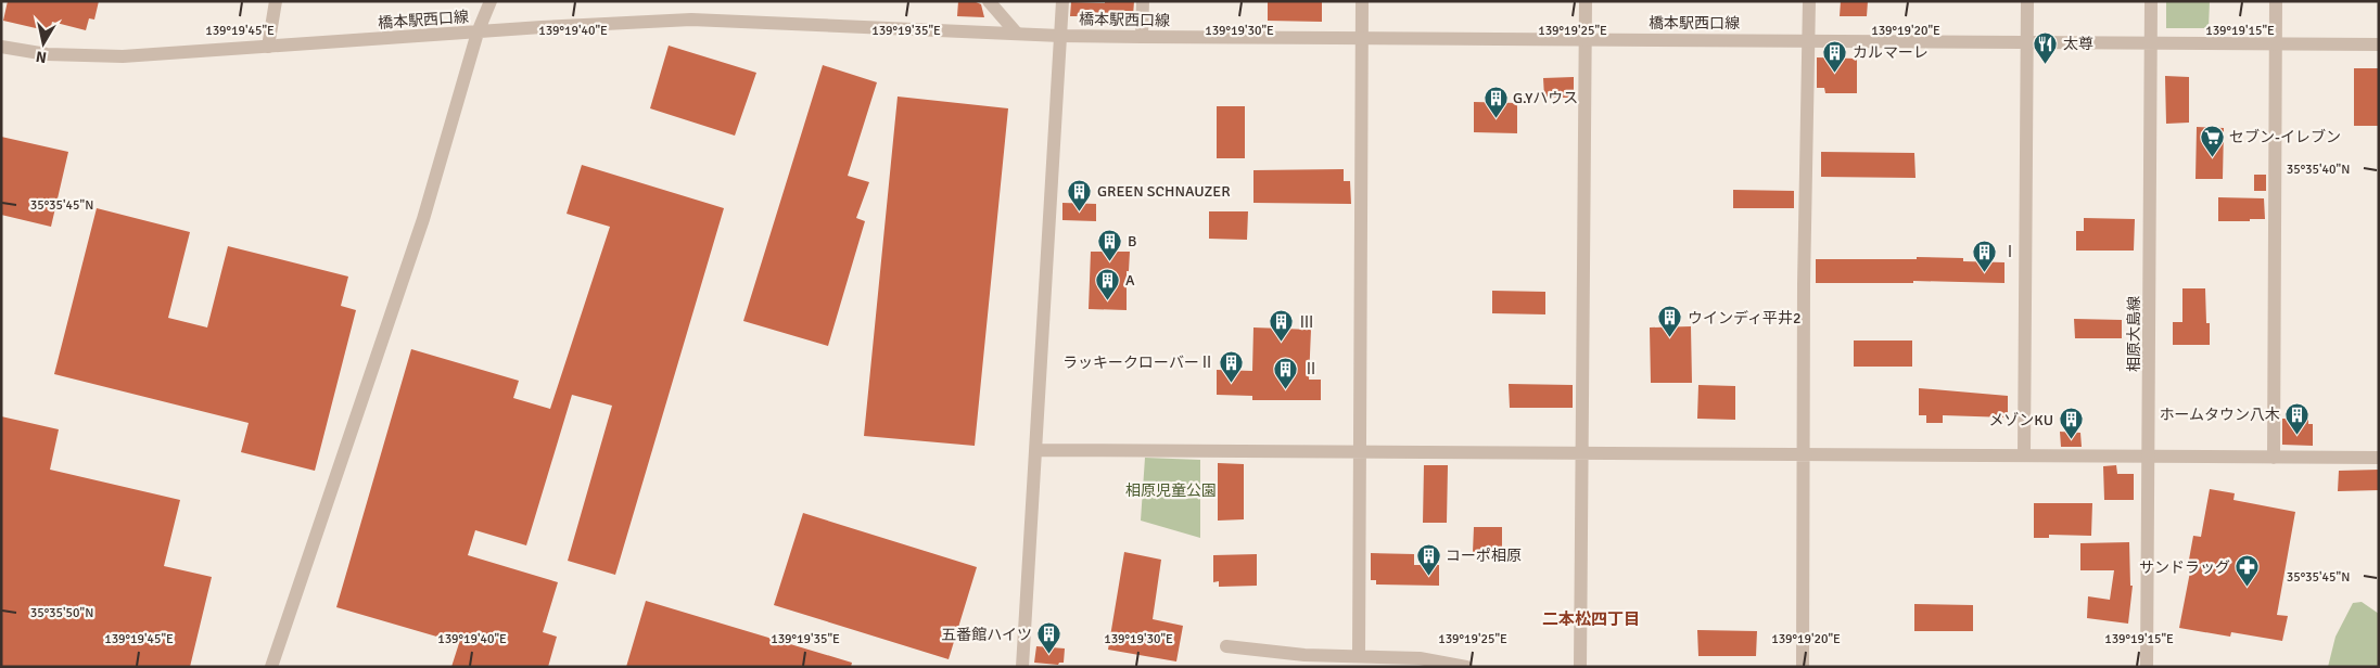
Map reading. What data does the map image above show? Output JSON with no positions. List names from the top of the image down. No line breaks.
{"streets":{"street":["橋本駅西口線","相原大島線"]},"crossings":[["橋本駅西口線","相原大島線"]],"districts":["二本松四丁目"],"parks":["相原児童公園"],"places":{"restaurant":["太尊"],"building":["カルマーレ","G.Yハウス","GREEN SCHNAUZER","B","Ⅰ","A","ウインディ平井2","Ⅲ","ラッキークローバーⅡ","Ⅱ","ホームタウン八木","メゾンKU","コーポ相原","五番館ハイツ"],"supermarket":["セブン-イレブン"],"pharmacy":["サンドラッグ"]},"north":"bottom","coordinates":["139°19'45\"E","139°19'40\"E","139°19'35\"E","139°19'30\"E","139°19'25\"E","139°19'20\"E","139°19'15\"E","35°35'40\"N","35°35'45\"N","35°35'50\"N"]}
